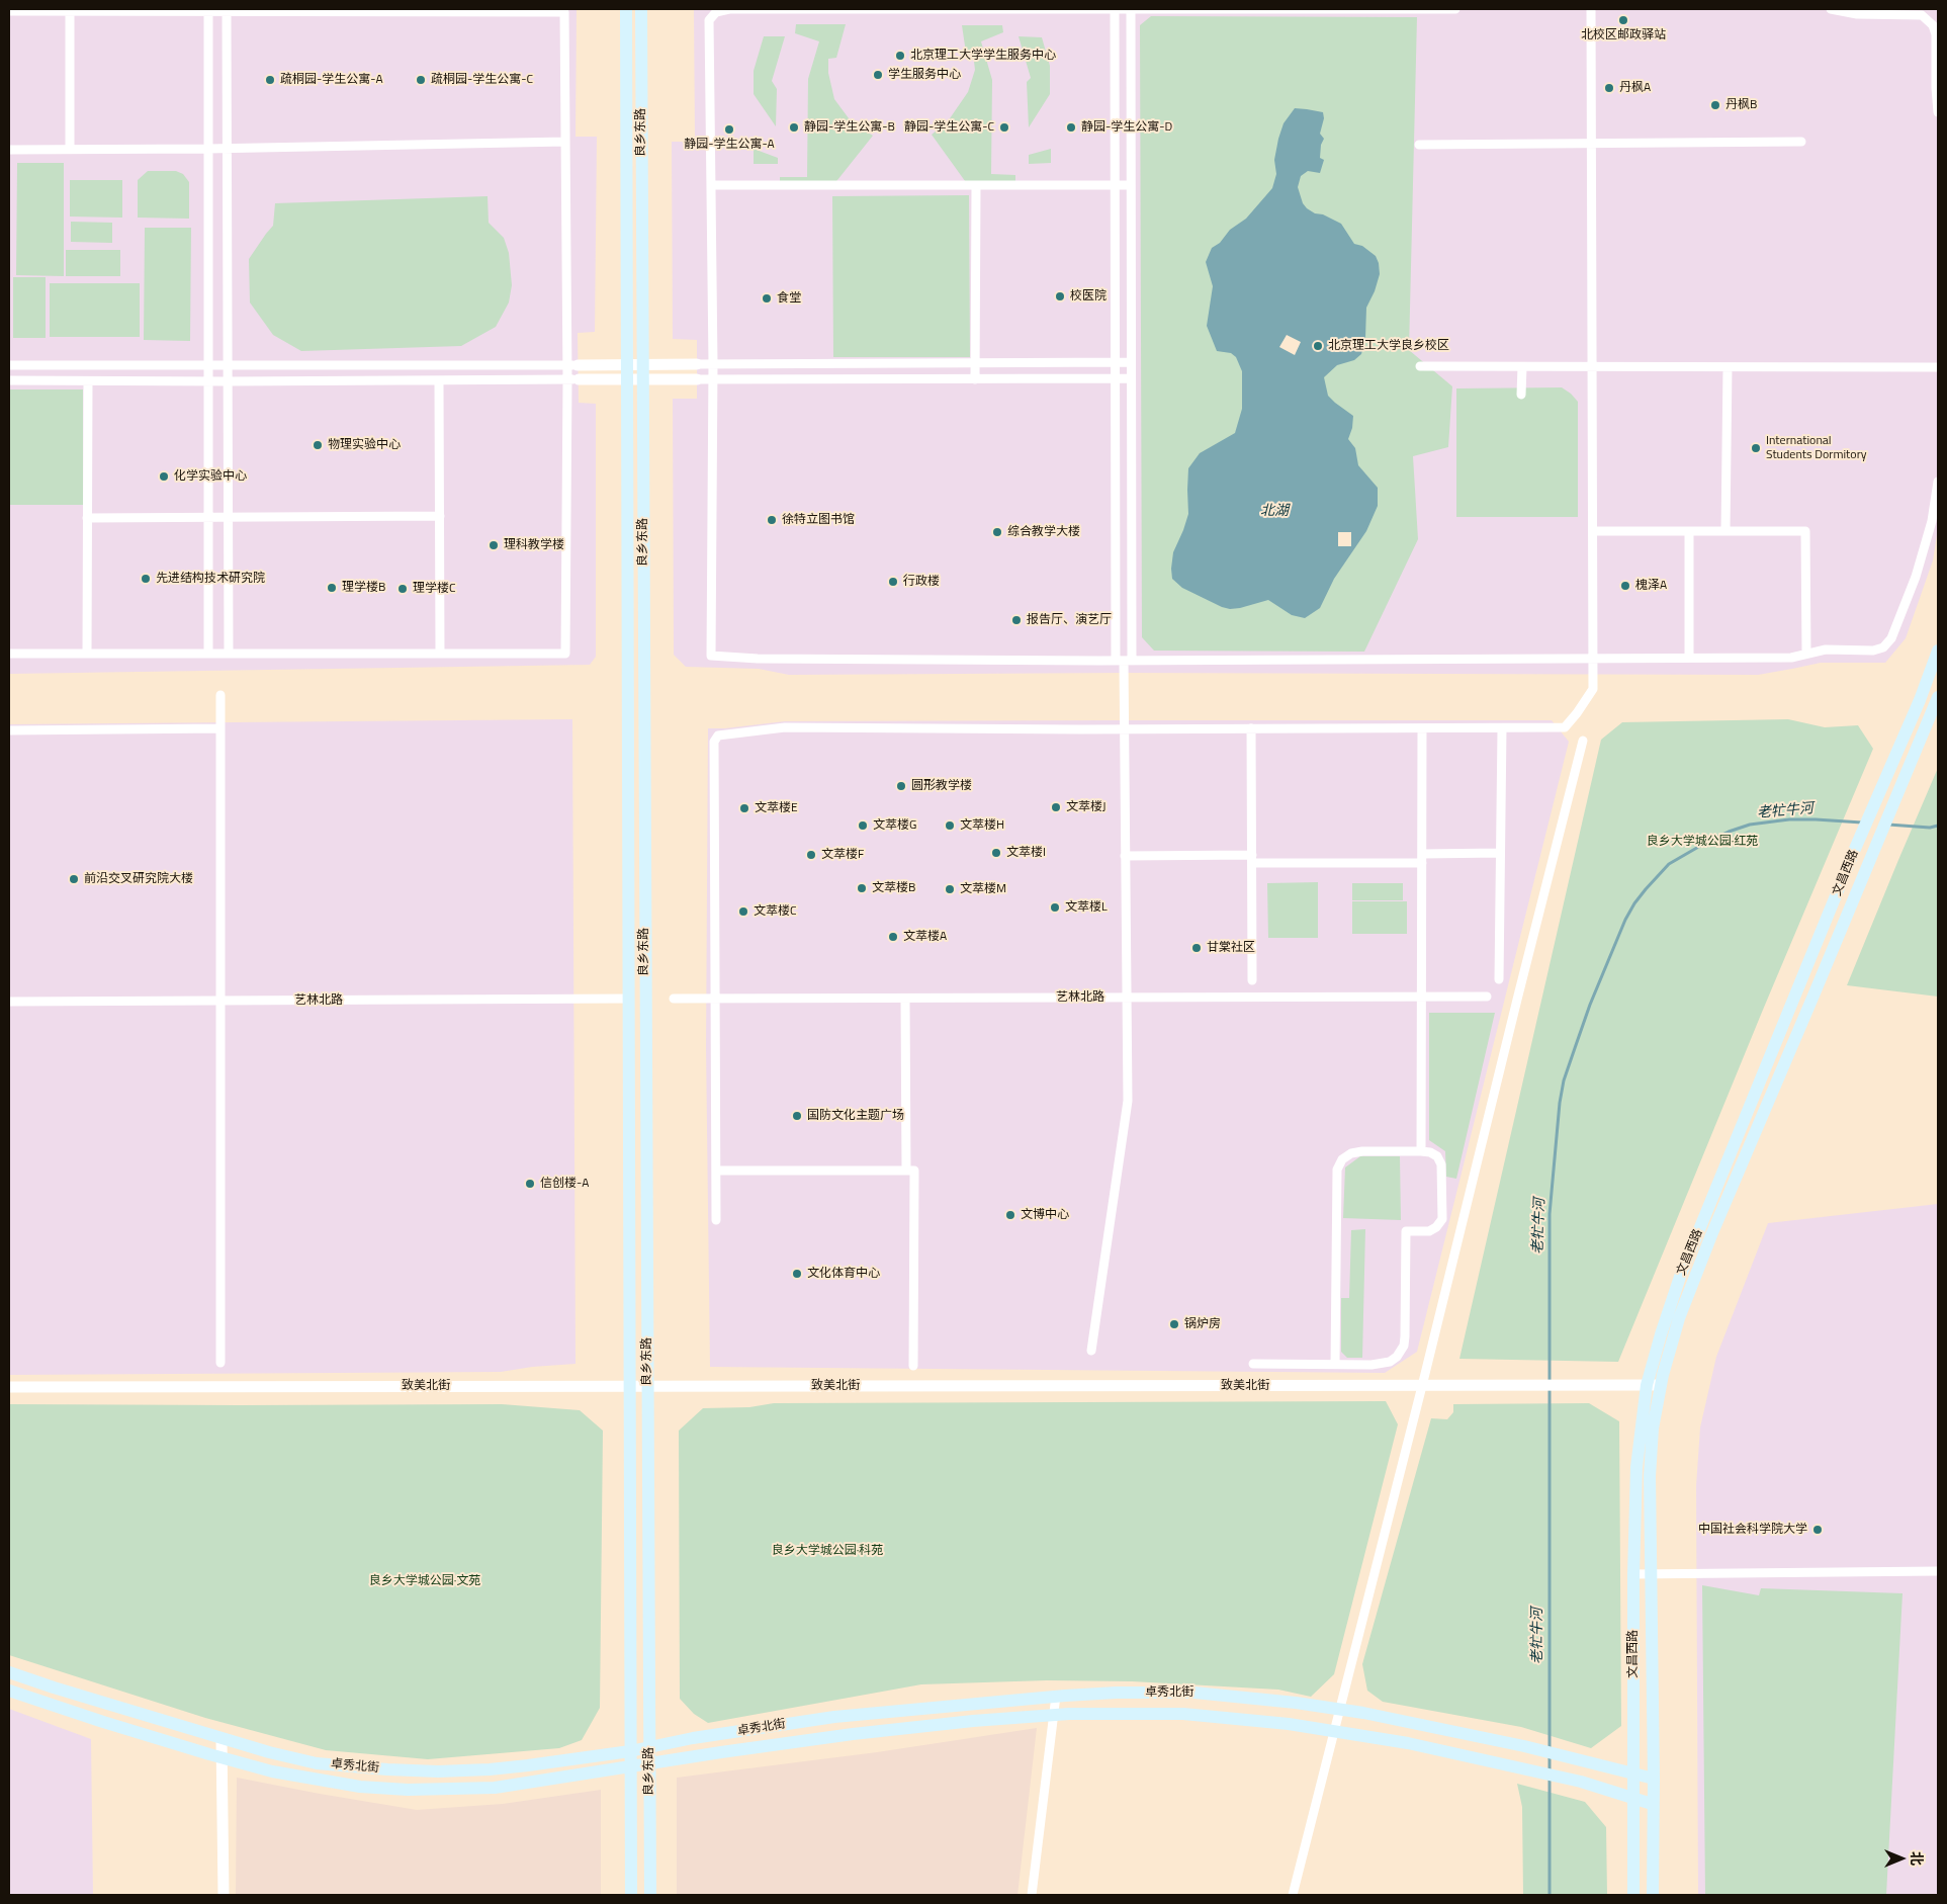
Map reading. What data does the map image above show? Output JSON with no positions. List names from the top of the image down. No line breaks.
{"streets":{"main road":["良乡东路","文昌西路","卓秀北街"],"street":["艺林北路","致美北街"]},"crossings":[["良乡东路","艺林北路"],["良乡东路","致美北街"],["良乡东路","卓秀北街"],["文昌西路","致美北街"],["文昌西路","卓秀北街"]],"water":["北湖","老牤牛河"],"parks":["良乡大学城公园·红苑","良乡大学城公园·科苑","良乡大学城公园·文苑"],"places":["北校区邮政驿站","北京理工大学学生服务中心","学生服务中心","疏桐园-学生公寓-A","疏桐园-学生公寓-C","丹枫A","丹枫B","静园-学生公寓-B","静园-学生公寓-C","静园-学生公寓-D","静园-学生公寓-A","校医院","食堂","北京理工大学良乡校区","物理实验中心","International Students Dormitory","化学实验中心","徐特立图书馆","综合教学大楼","理科教学楼","先进结构技术研究院","行政楼","槐泽A","理学楼B","理学楼C","报告厅、演艺厅","圆形教学楼","文萃楼J","文萃楼E","文萃楼G","文萃楼H","文萃楼I","文萃楼F","前沿交叉研究院大楼","文萃楼B","文萃楼M","文萃楼L","文萃楼C","文萃楼A","甘棠社区","国防文化主题广场","信创楼-A","文博中心","文化体育中心","锅炉房","中国社会科学院大学"],"north":"right"}
